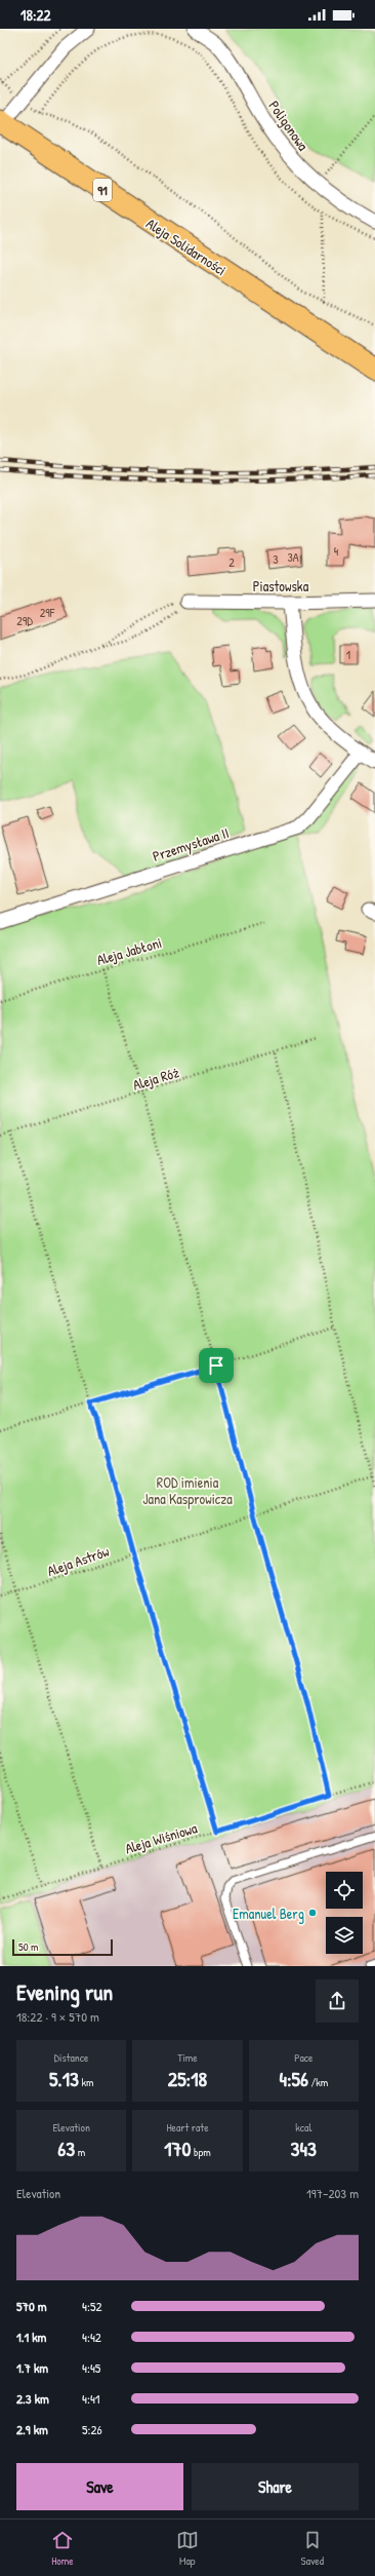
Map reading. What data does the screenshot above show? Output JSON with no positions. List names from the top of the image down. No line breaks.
{"streets":{"main road":["91","Aleja Solidarności"],"street":["Poligonowa","Piastowska","Przemysława II"],"path":["Aleja Jabłoni","Aleja Róż","Aleja Astrów","Aleja Wiśniowa"]},"parks":["ROD imienia Jana Kasprowicza"],"places":["Emanuel Berg"],"house_numbers":["4","3A","3","2","29F","29D","1"],"scale_bar":"50 m","page":{"status":"18:22","scale":"50 m","heading":["Evening run","18:22 · 9 × 570 m"],"stats":[["Distance","5.13 km"],["Time","25:18"],["Pace","4:56 /km"],["Elevation","63 m"],["Heart rate","170 bpm"],["kcal","343"]],"chart":["Elevation","197–203 m"],"list":[{"name":"570 m","note":"4:52"},{"name":"1.1 km","note":"4:42"},{"name":"1.7 km","note":"4:45"},{"name":"2.3 km","note":"4:41"},{"name":"2.9 km","note":"5:26"}],"buttons":["Save","Share"],"tabs":["Home","Map","Saved"]}}
